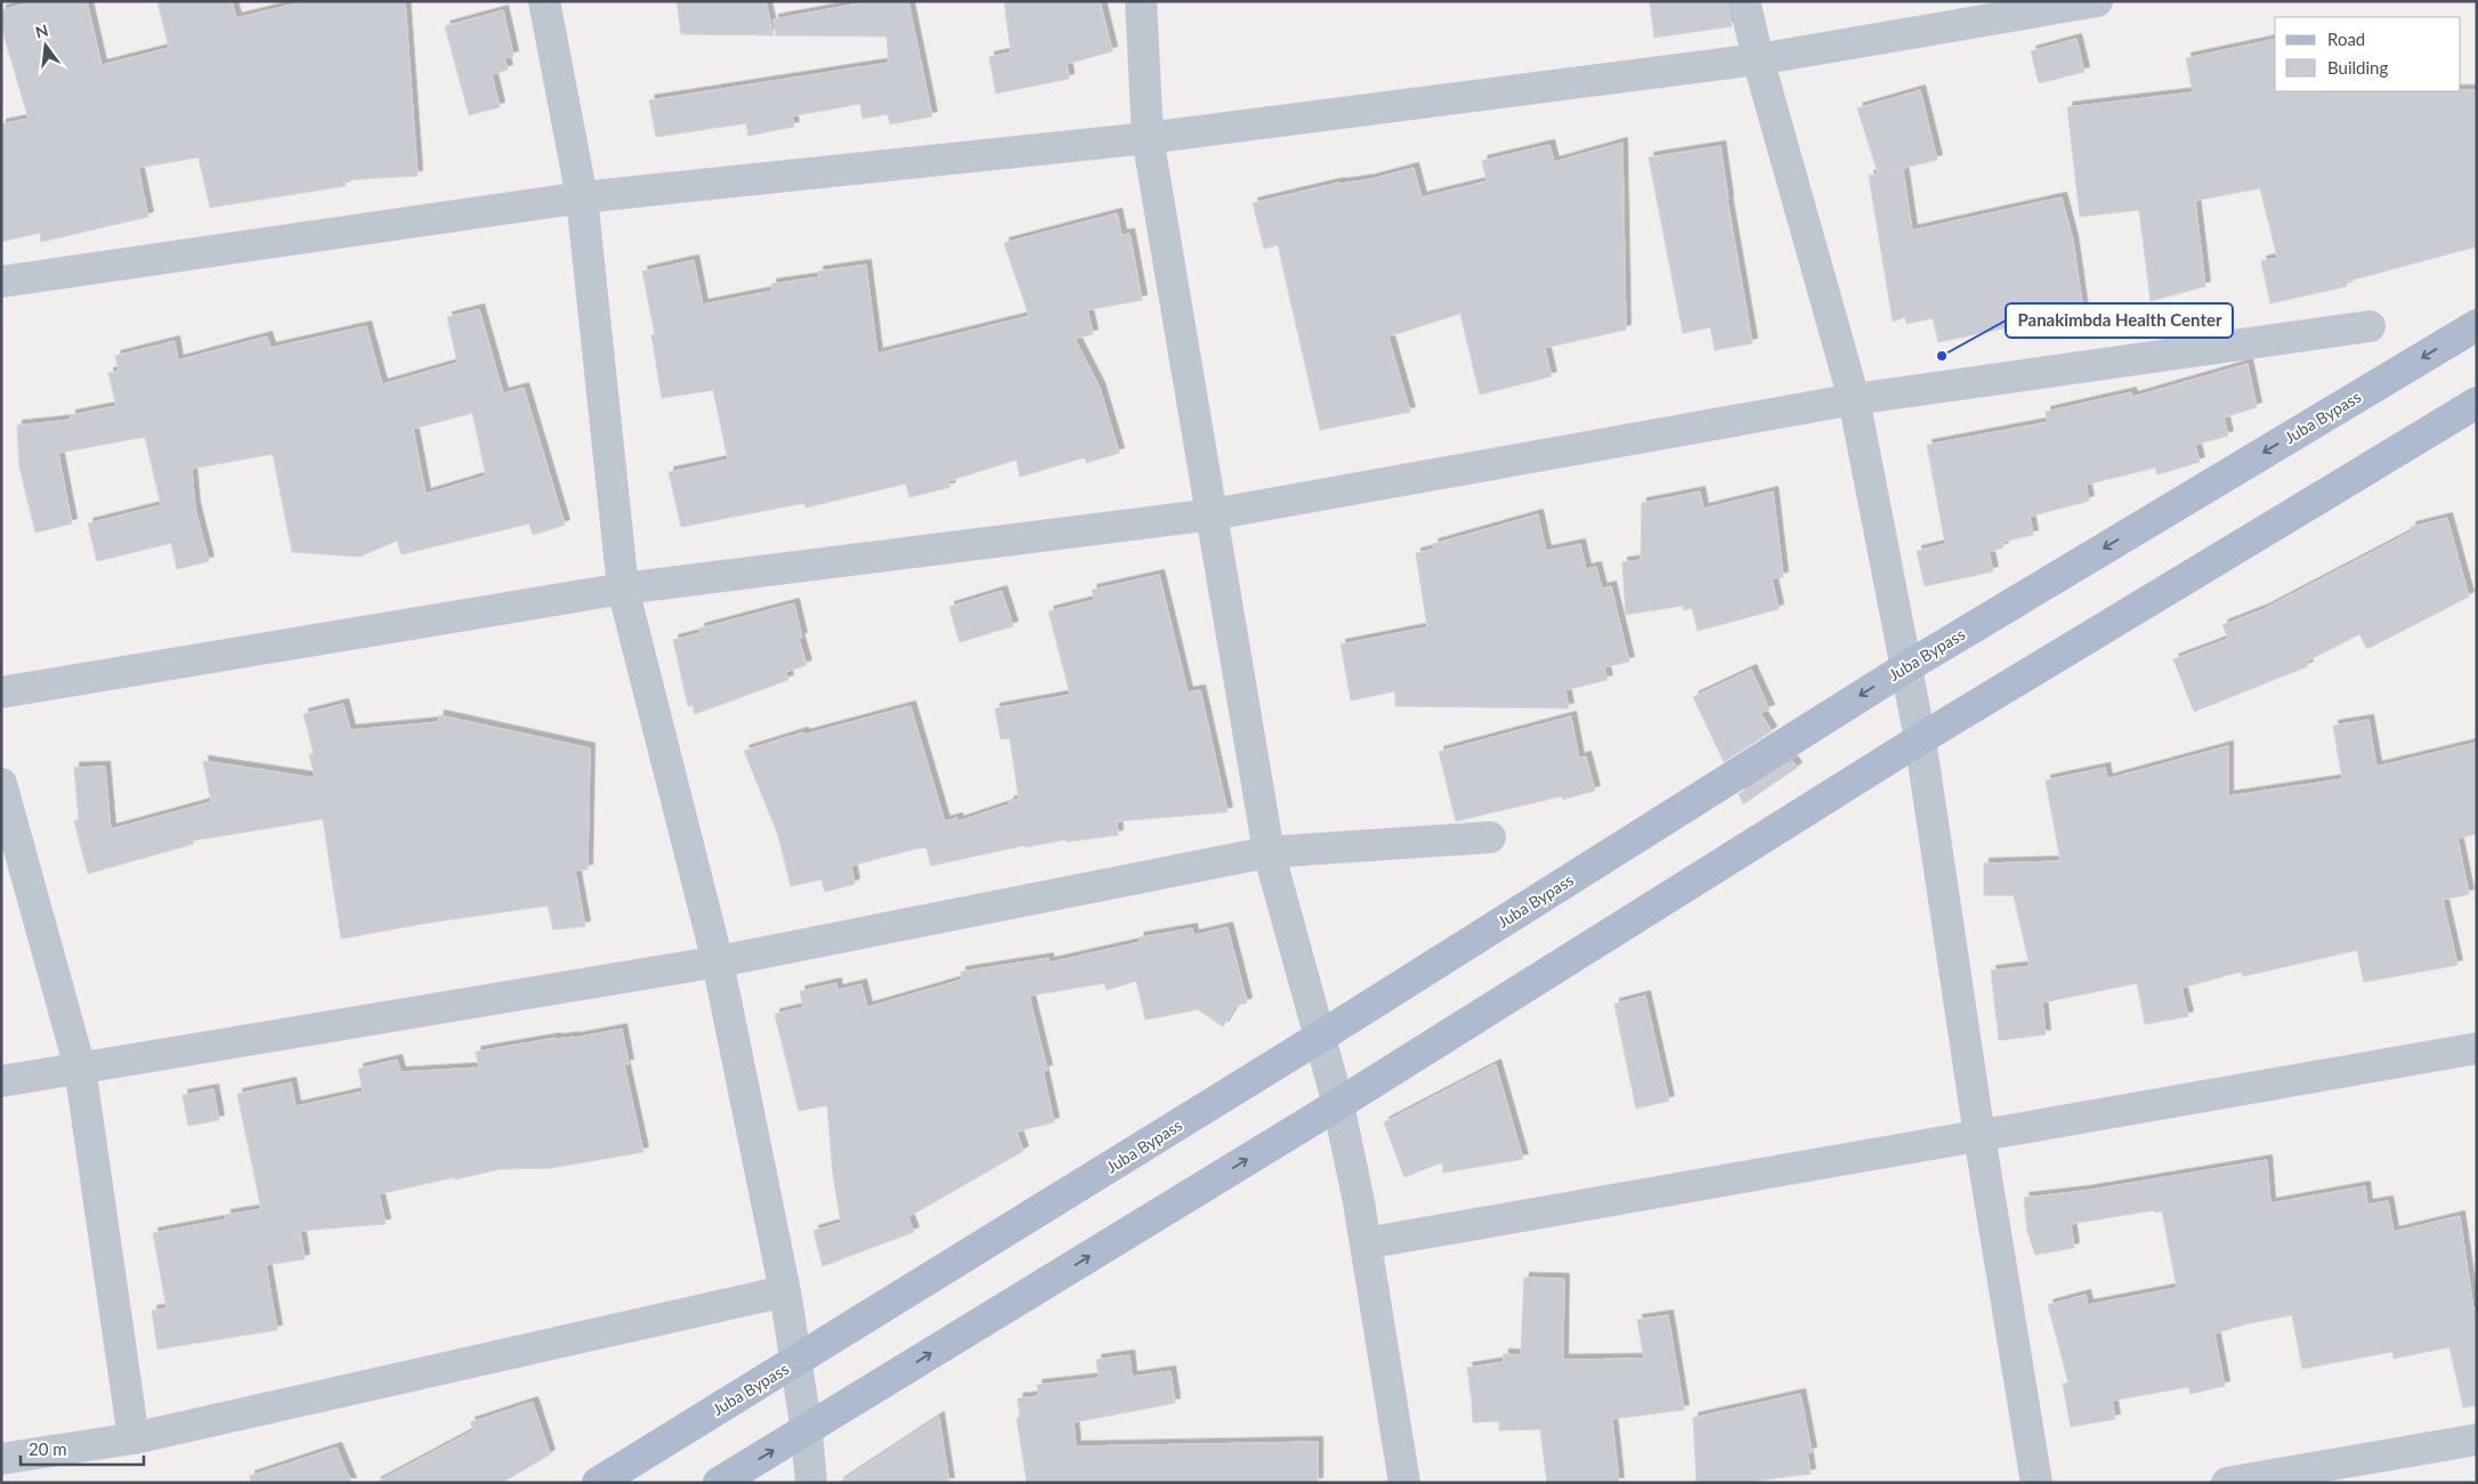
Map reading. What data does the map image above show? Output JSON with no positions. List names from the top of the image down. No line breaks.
{"streets":{"main road":["Juba Bypass"]},"places":["Panakimbda Health Center"],"legend":["Road","Building"],"scale_bar":"20 m","north":"top"}
